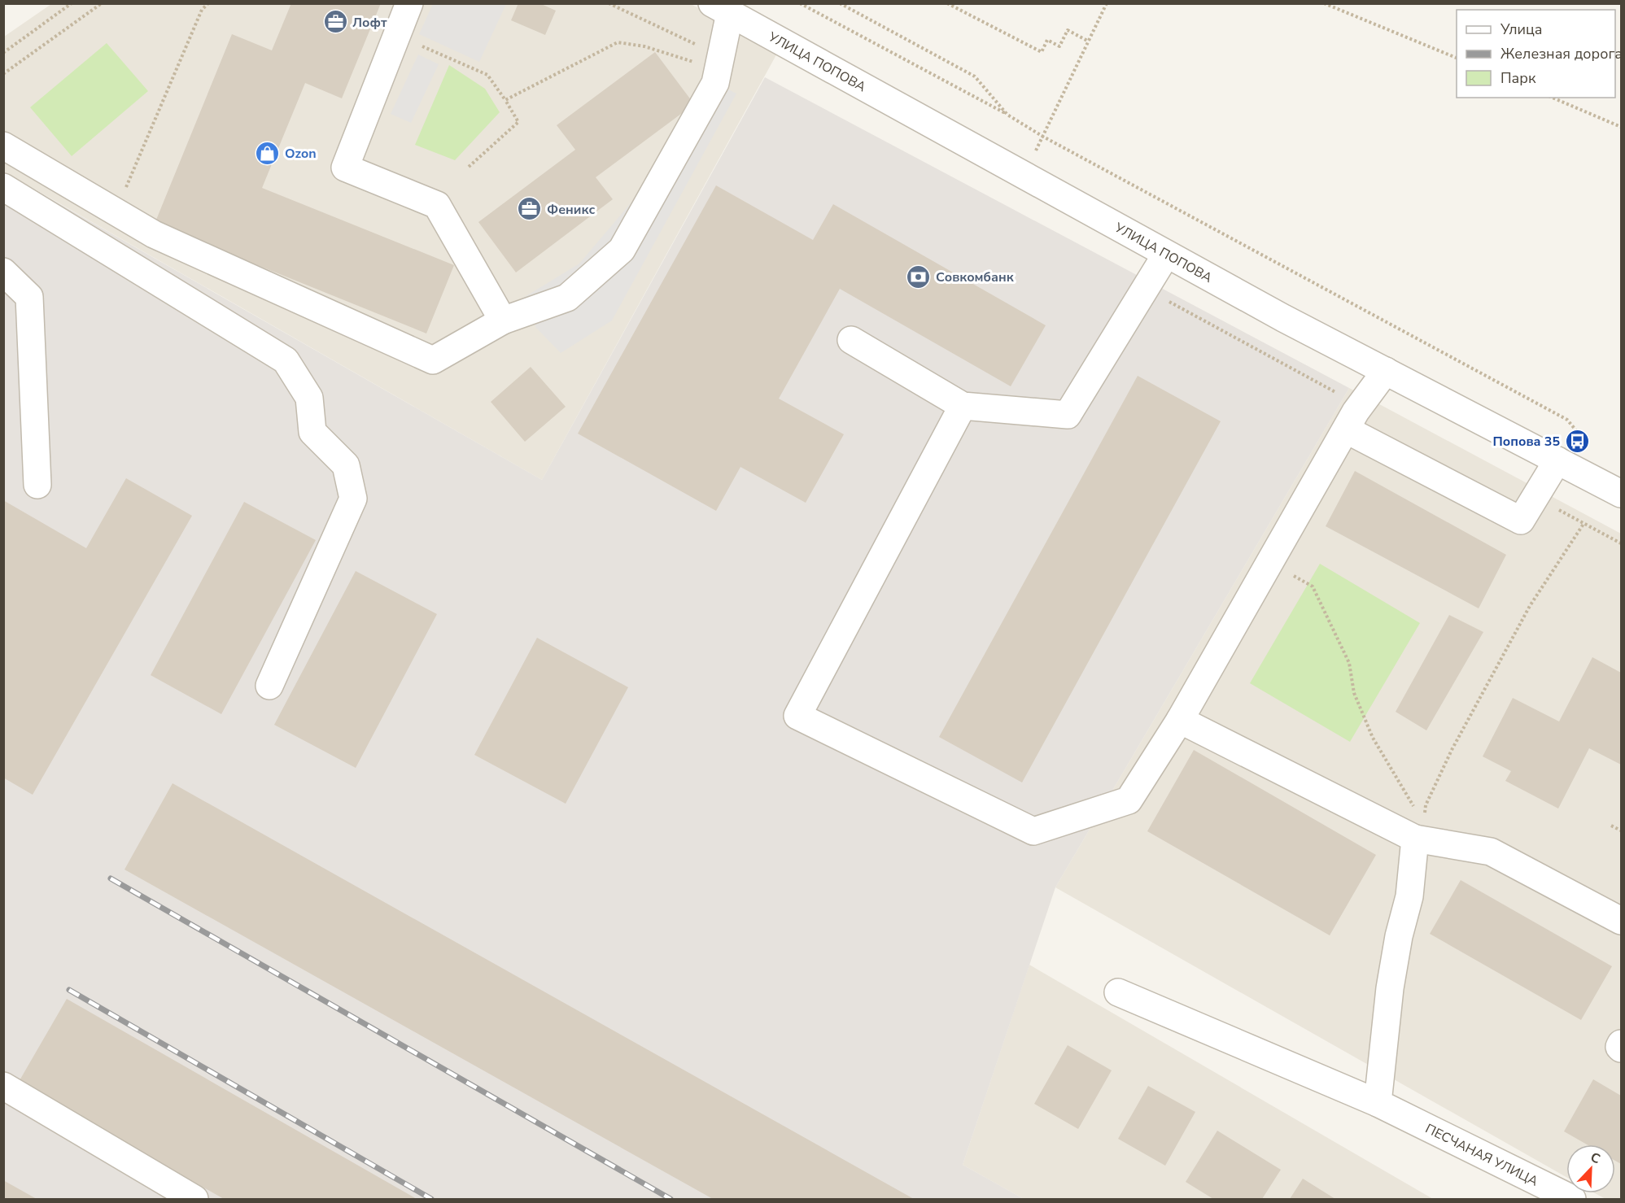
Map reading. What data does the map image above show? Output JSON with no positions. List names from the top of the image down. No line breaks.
{"streets":{"street":["УЛИЦА ПОПОВА","ПЕСЧАНАЯ УЛИЦА"]},"places":{"office":["Лофт","Феникс"],"shop":["Ozon"],"bank":["Совкомбанк"],"bus stop":["Попова 35"]},"legend":["Улица","Железная дорога","Парк"],"north":"top right"}
